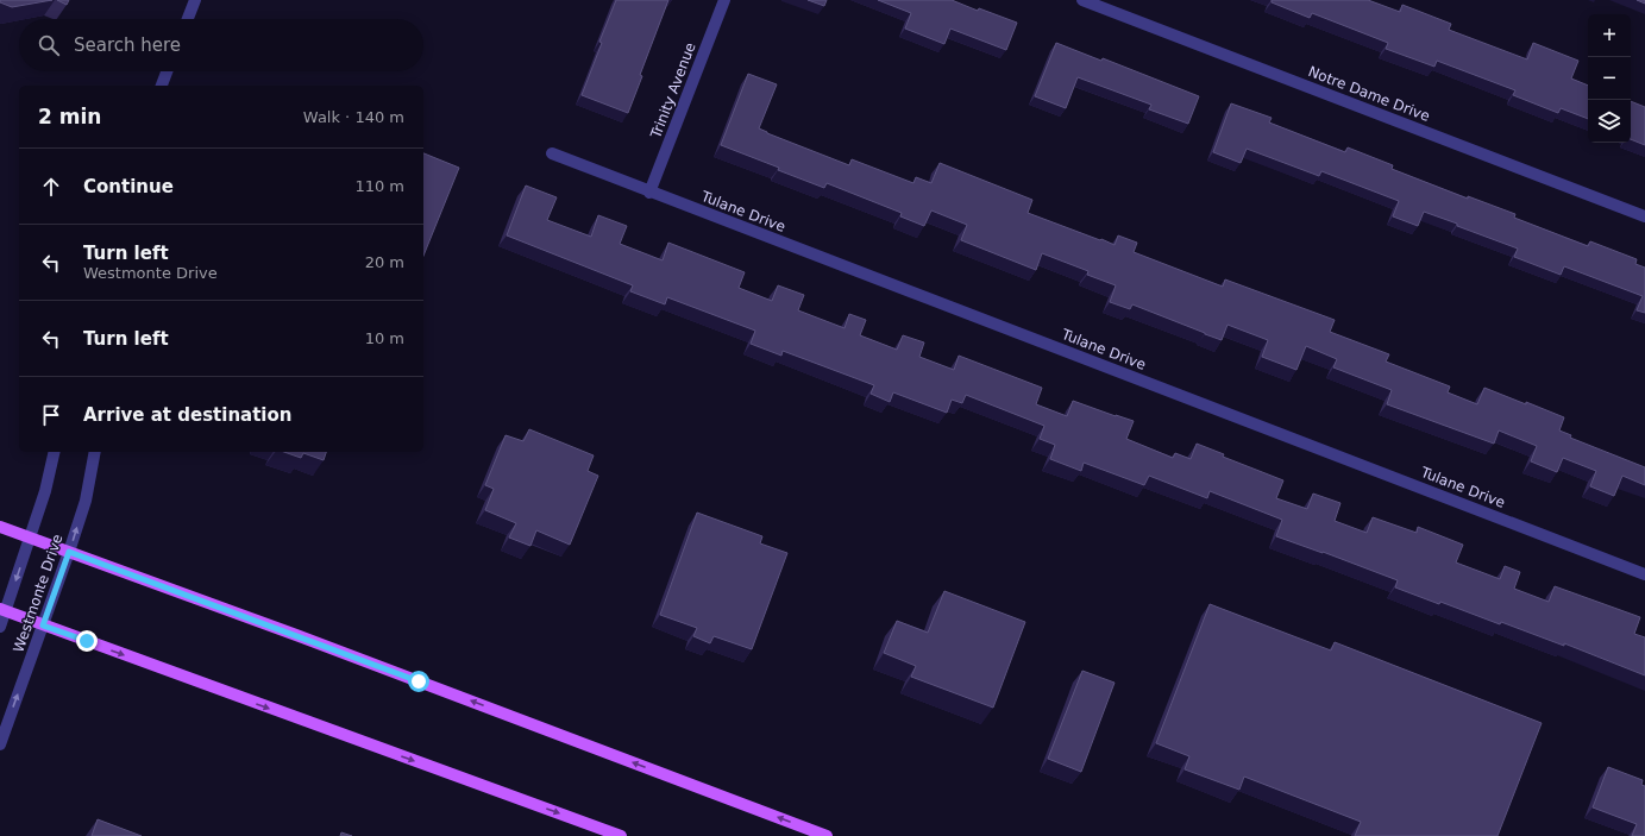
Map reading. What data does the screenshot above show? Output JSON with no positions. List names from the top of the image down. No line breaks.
{"streets":{"street":["Trinity Avenue","Notre Dame Drive","Tulane Drive","Westmonte Drive"]},"crossings":[["Trinity Avenue","Tulane Drive"]],"page":{"map_buttons":["+","−"],"search":"Search here","heading":["2 min","Walk · 140 m"],"list":[["Continue","110 m"],["Turn left","Westmonte Drive","20 m"],["Turn left","10 m"],"Arrive at destination"]}}
